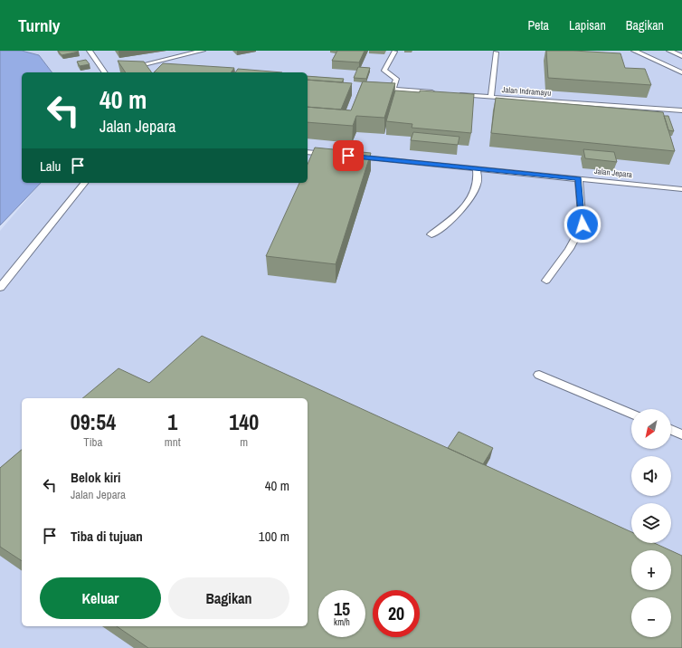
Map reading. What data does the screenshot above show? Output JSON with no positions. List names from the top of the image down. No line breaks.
{"streets":{"lane":["Jalan Indramayu","Jalan Jepara"]},"north":"bottom left","page":{"header":"Turnly","nav":["Peta","Lapisan","Bagikan"],"turn":["40 m","Jalan Jepara"],"then":"Lalu","eta":["09:54","Tiba","1","mnt","140","m"],"map_buttons":["+","−"],"list":[{"name":"Belok kiri","note":"Jalan Jepara","value":"40 m"},{"name":"Tiba di tujuan","value":"100 m"}],"buttons":["Keluar","Bagikan"],"speed":"15 km/h","limit":"20"}}
